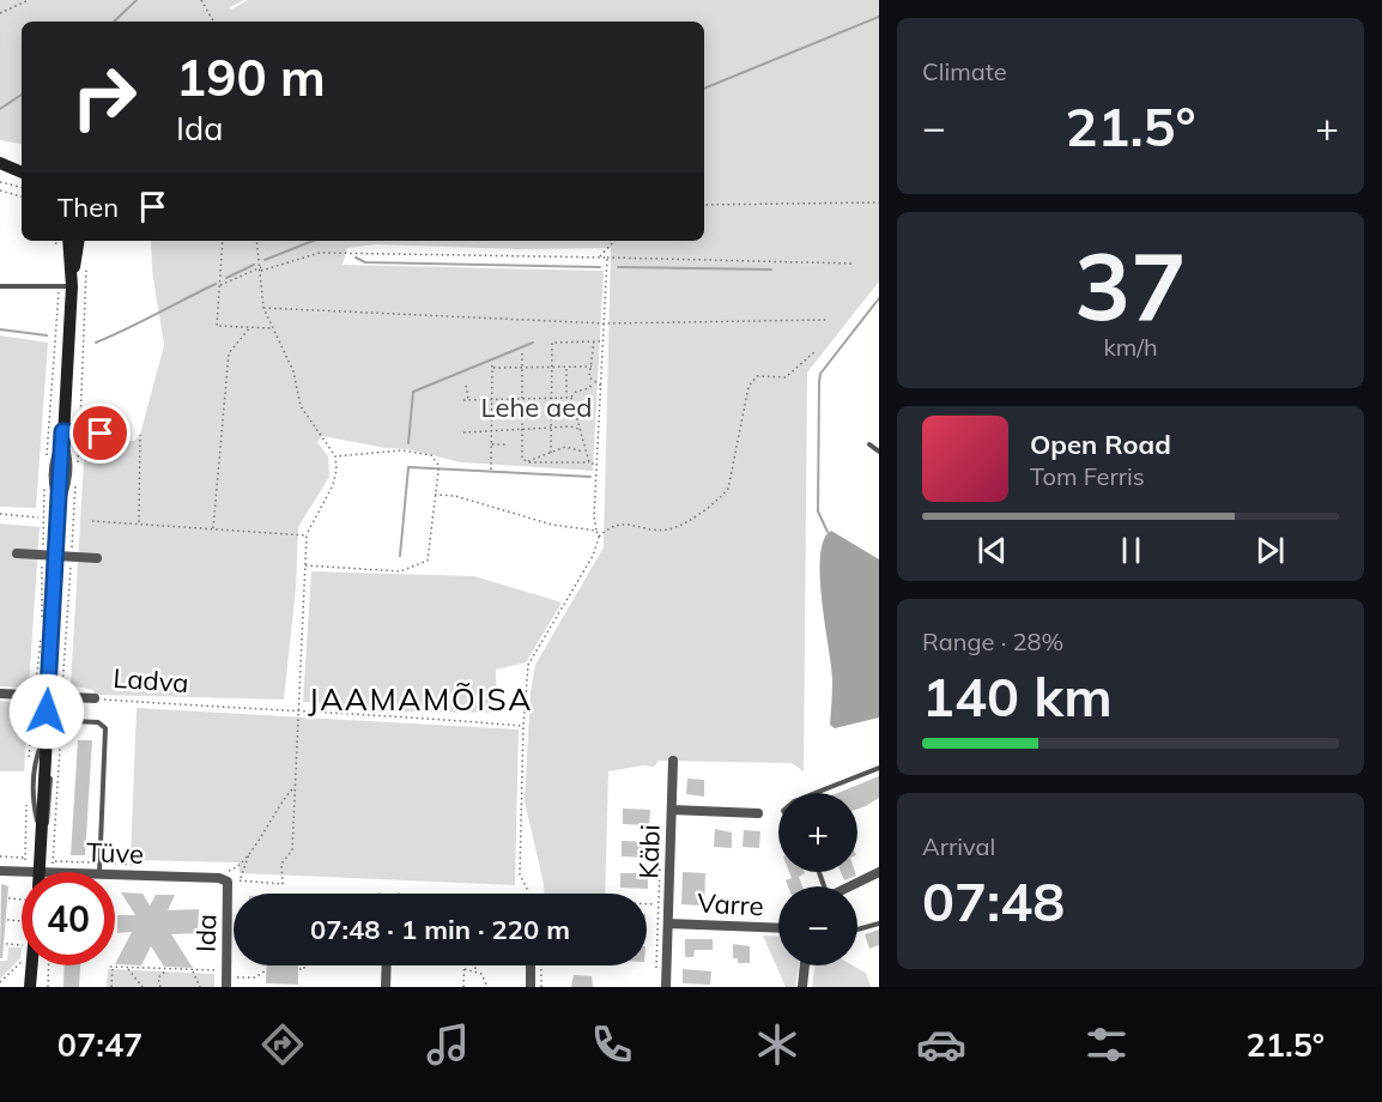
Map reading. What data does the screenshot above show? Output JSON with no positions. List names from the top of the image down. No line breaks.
{"streets":{"street":["Ladva","Käbi","Tüve","Varre","Ida"]},"crossings":[["Käbi","Varre"],["Tüve","Ida"]],"districts":["JAAMAMÕISA"],"parks":["Lehe aed"],"page":{"tile":["Climate",["37","km/h"],["Range · 28%","140 km"],["Arrival","07:48"]],"turn":["190 m","Ida"],"heat":["−","21.5°","+"],"then":"Then","song":["Open Road","Tom Ferris"],"map_buttons":["+","−"],"limit":"40","trip":"07:48 · 1 min · 220 m","tabs":["07:47","21.5°"]}}
